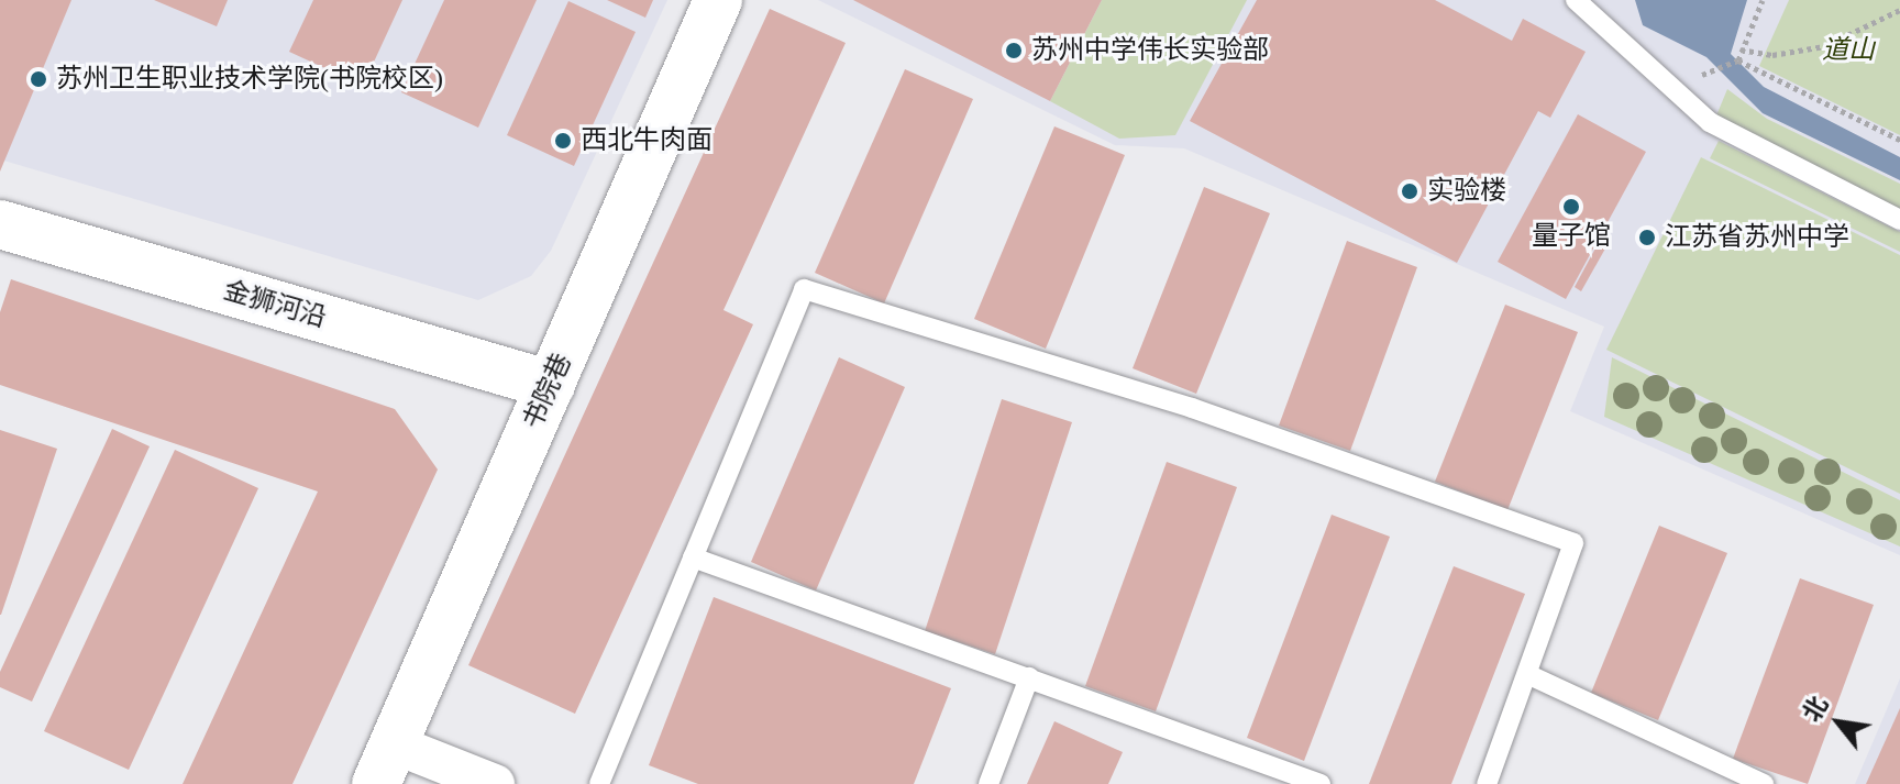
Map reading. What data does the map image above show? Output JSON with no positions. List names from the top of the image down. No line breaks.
{"streets":{"main road":["金狮河沿","书院巷"]},"crossings":[["金狮河沿","书院巷"]],"parks":["道山"],"places":["苏州中学伟长实验部","苏州卫生职业技术学院(书院校区)","西北牛肉面","实验楼","量子馆","江苏省苏州中学"],"north":"top left"}
